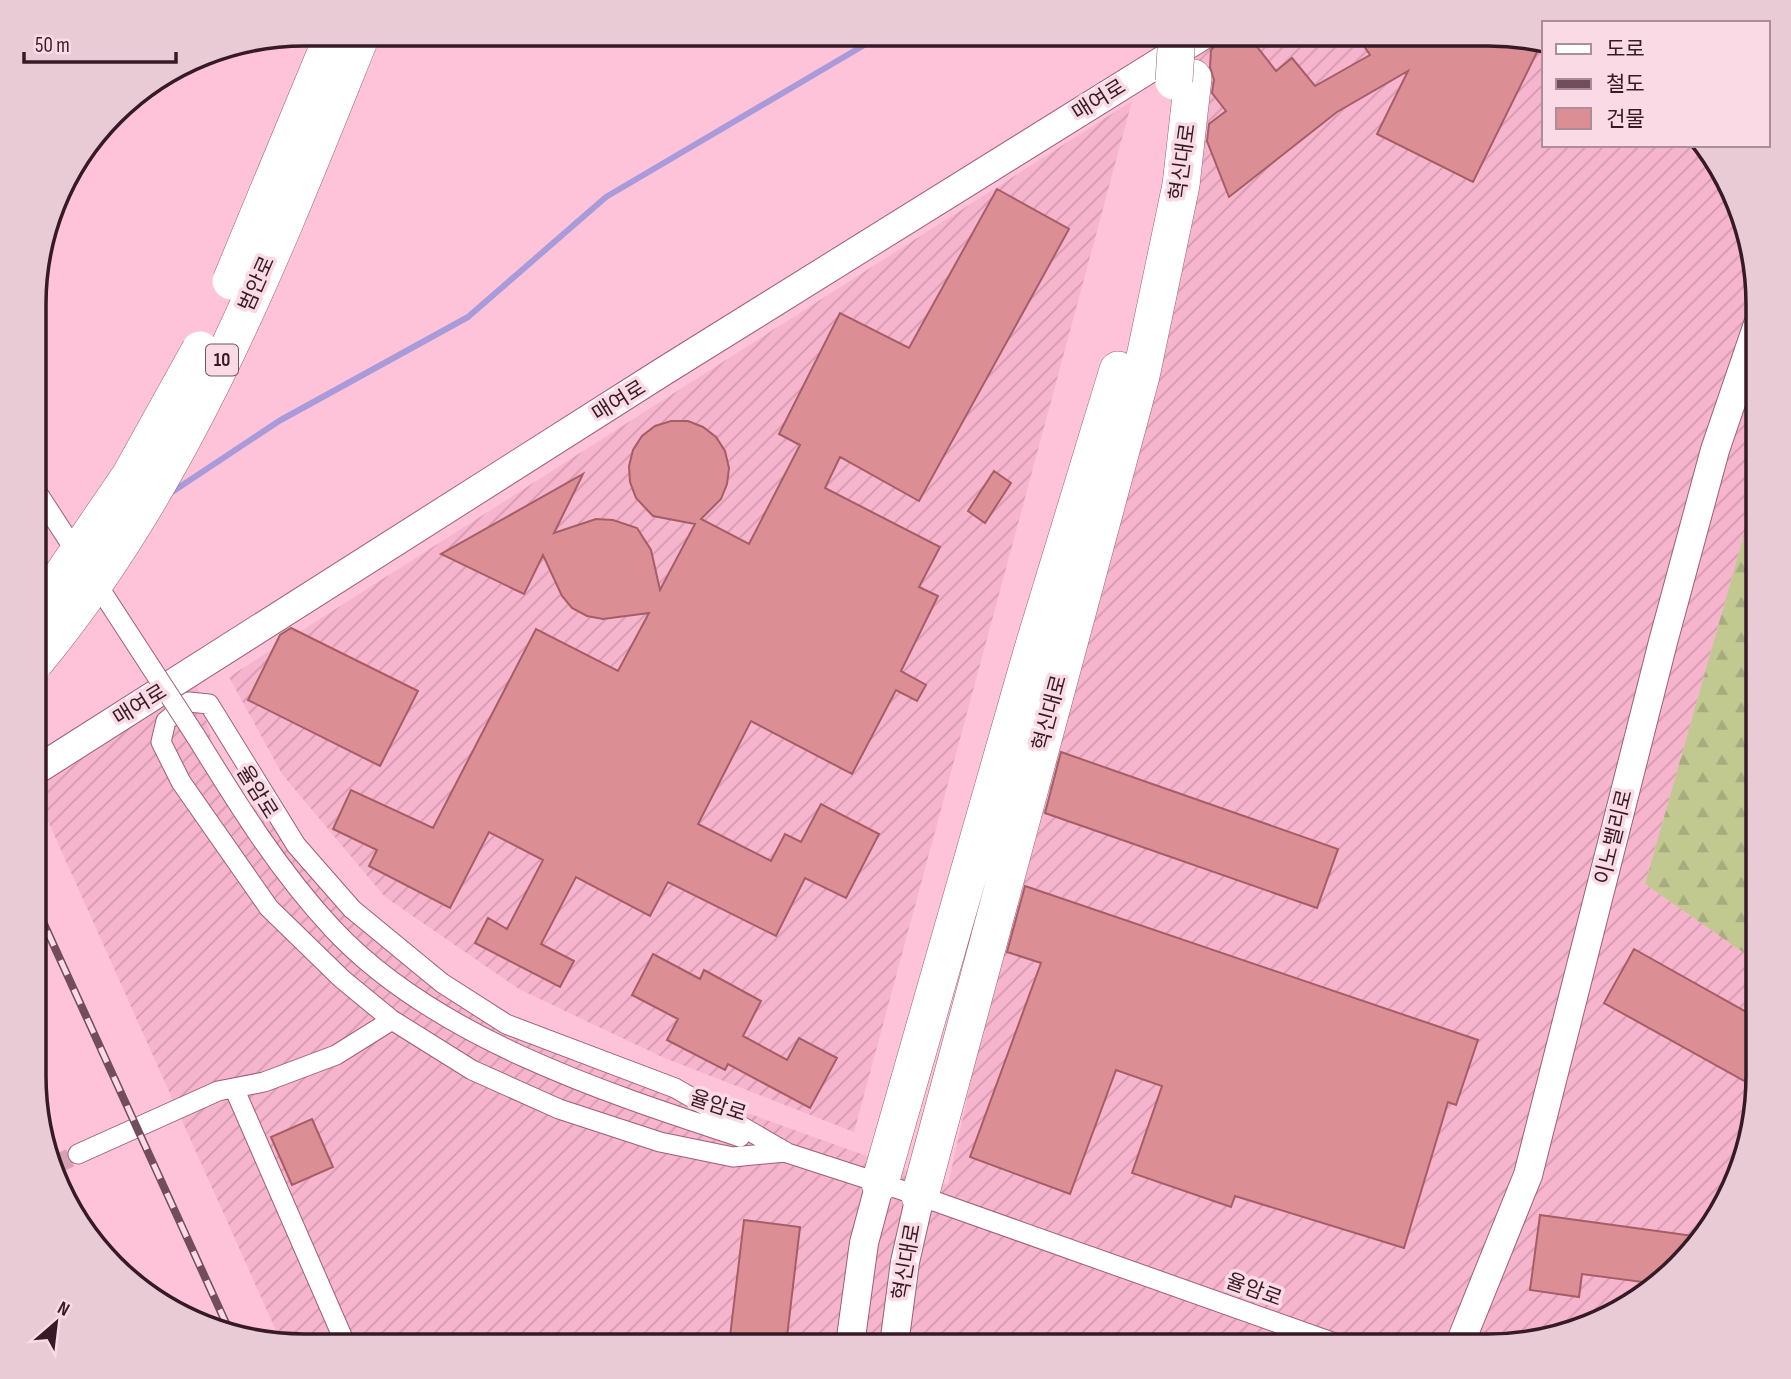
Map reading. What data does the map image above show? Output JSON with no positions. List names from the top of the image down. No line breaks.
{"streets":{"highway":["혁신대로","범안로","10"],"main road":["매여로","이노밸리로"],"street":["율암로"]},"crossings":[["혁신대로","율암로"]],"legend":["도로","철도","건물"],"scale_bar":"50 m","north":"top right"}
